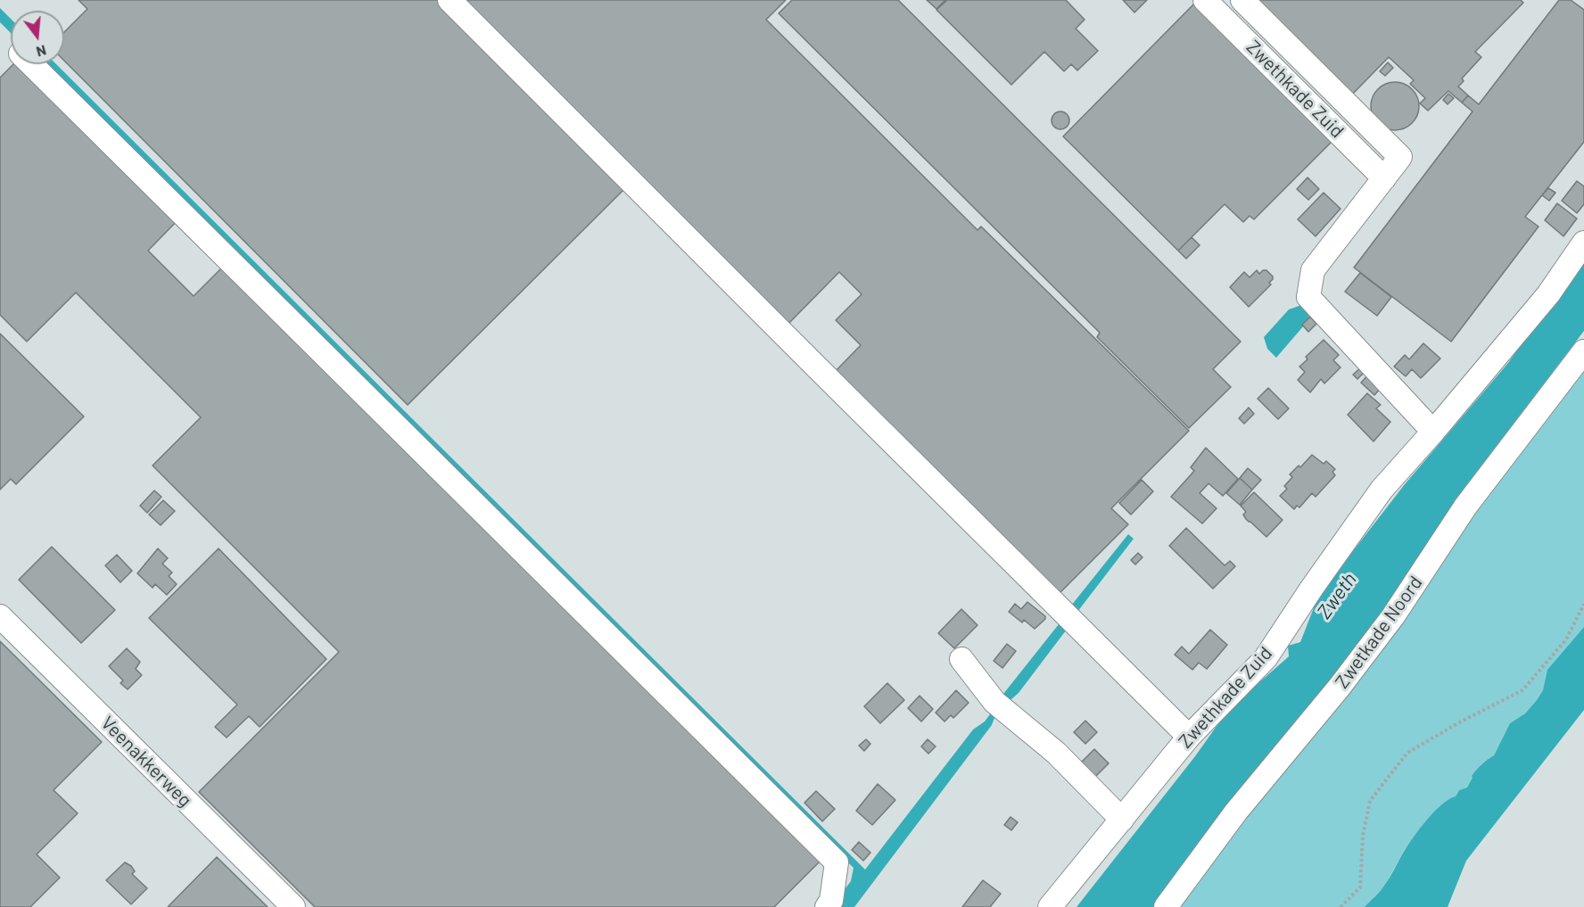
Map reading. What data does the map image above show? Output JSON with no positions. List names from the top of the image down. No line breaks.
{"streets":{"street":["Zwethkade Zuid","Zwetkade Noord","Veenakkerweg"]},"water":["Zweth"],"north":"bottom"}
